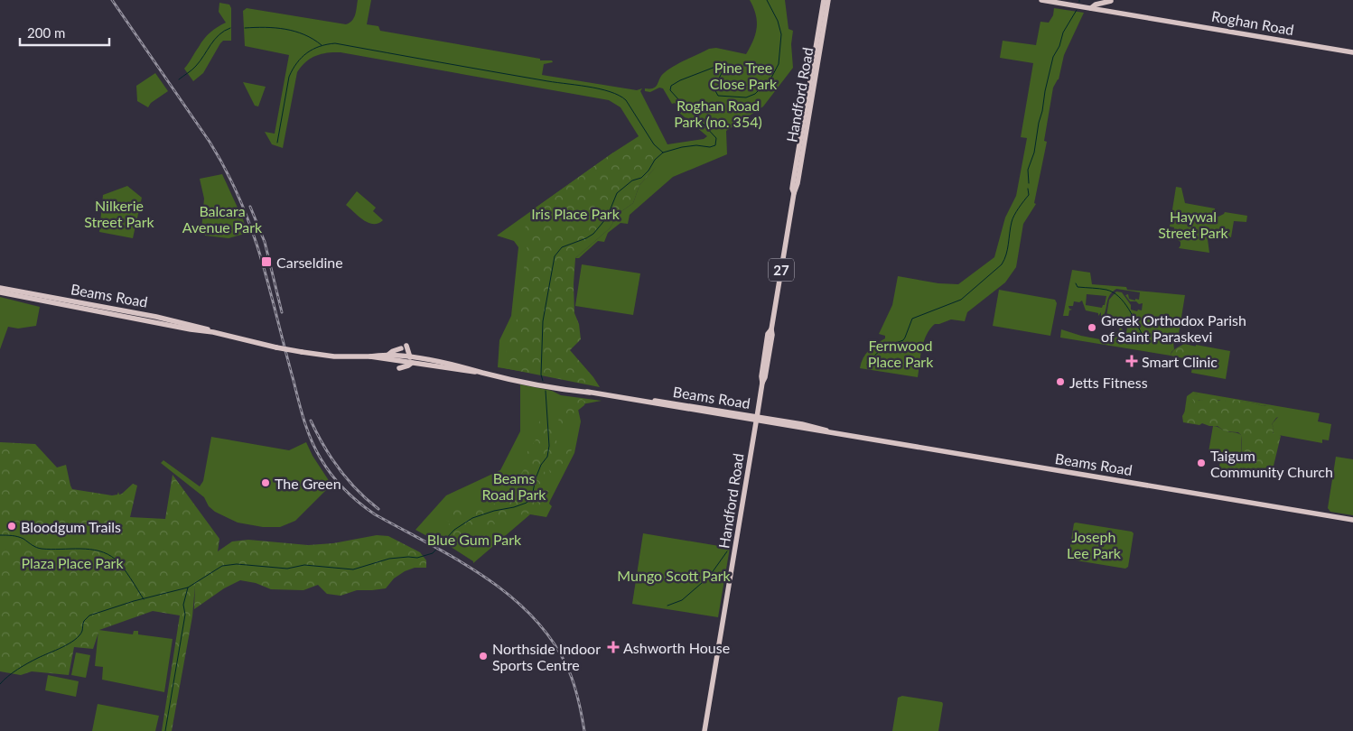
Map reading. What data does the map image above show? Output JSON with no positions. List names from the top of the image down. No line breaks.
{"streets":{"main road":["Roghan Road","Handford Road","27","Beams Road"]},"crossings":[["Handford Road","Beams Road"]],"parks":["Pine Tree Close Park","Roghan Road Park (no. 354)","Nilkerie Street Park","Balcara Avenue Park","Iris Place Park","Haywal Street Park","Fernwood Place Park","Beams Road Park","Joseph Lee Park","Blue Gum Park","Plaza Place Park","Mungo Scott Park"],"places":{"transit":["Carseldine"],"other":["Greek Orthodox Parish of Saint Paraskevi","Jetts Fitness","Taigum Community Church","The Green","Bloodgum Trails","Northside Indoor Sports Centre"],"health":["Smart Clinic","Ashworth House"]},"scale_bar":"200 m"}
